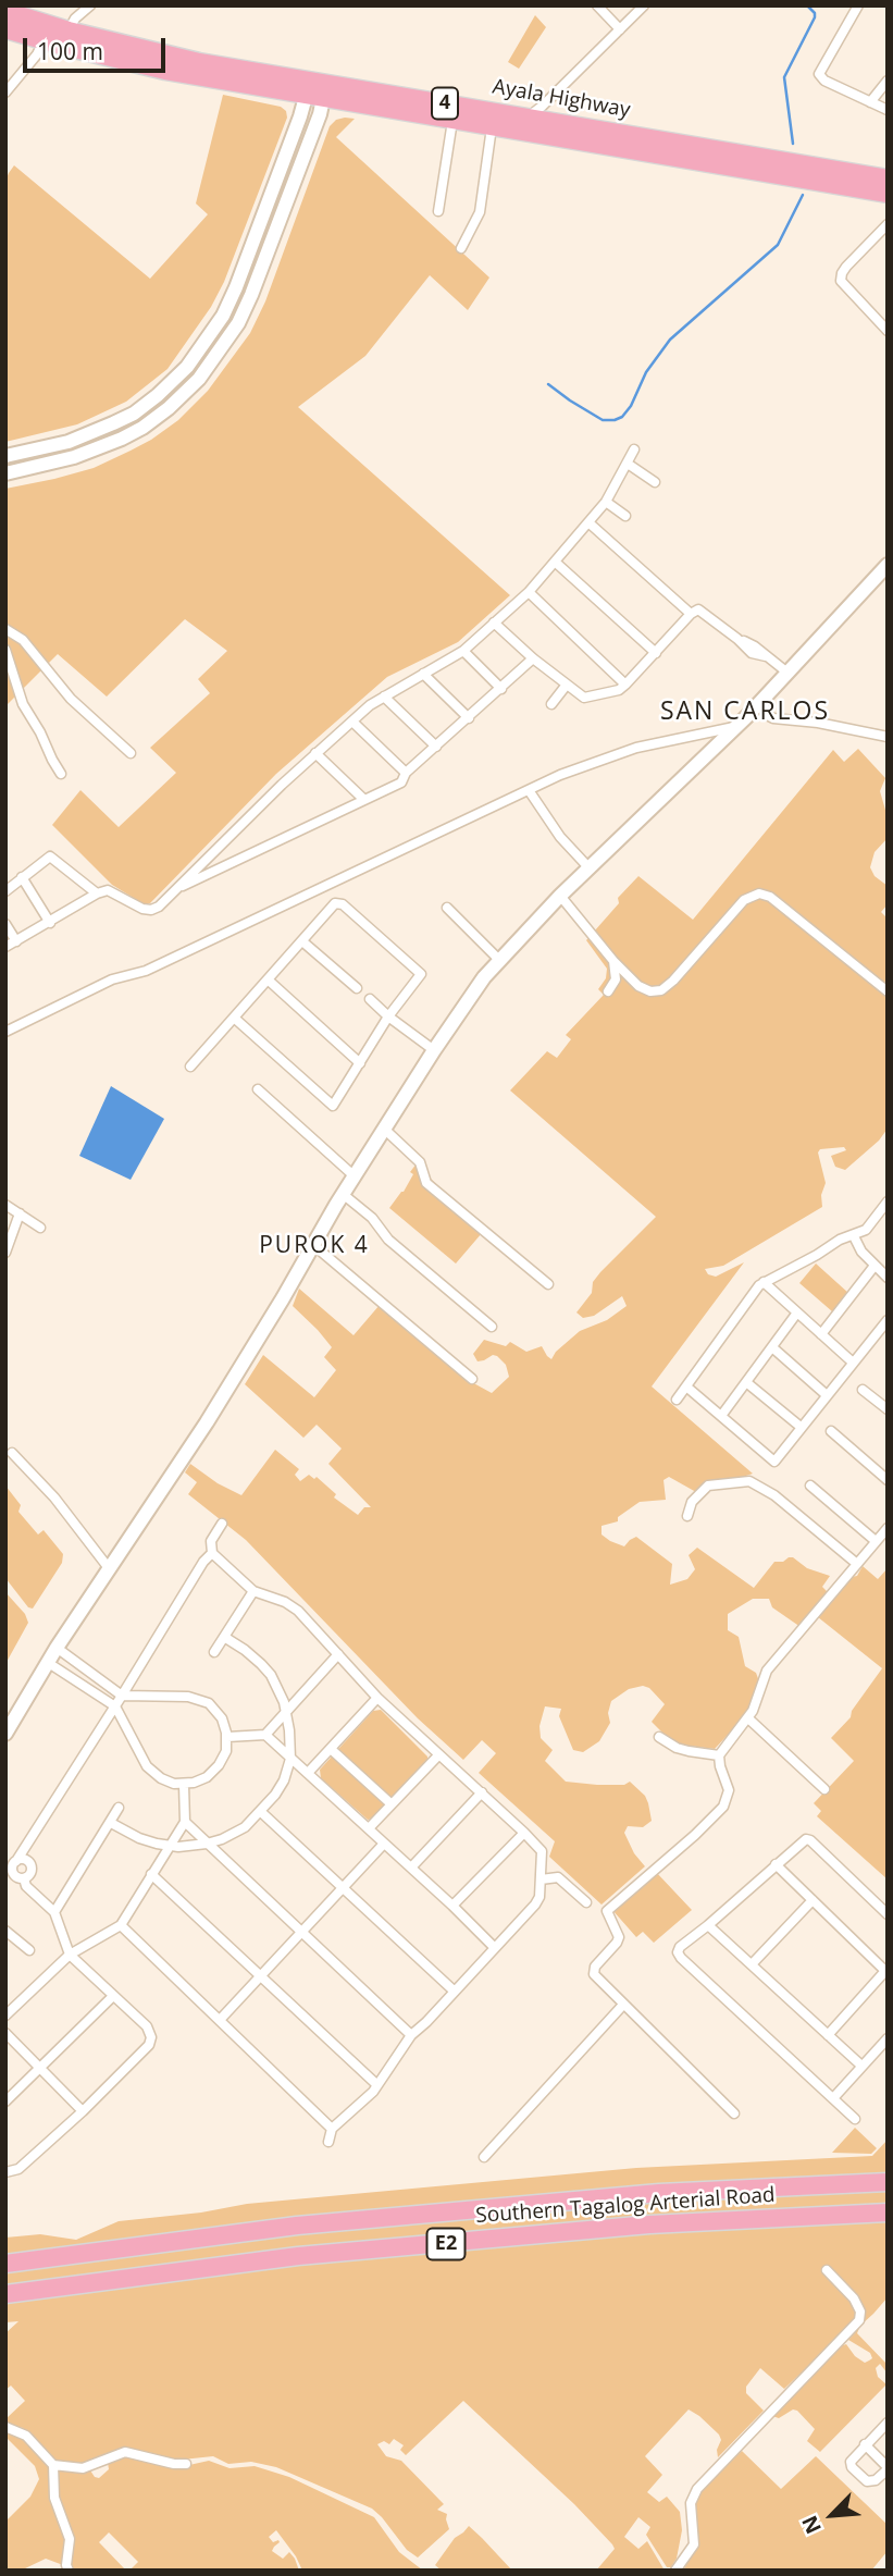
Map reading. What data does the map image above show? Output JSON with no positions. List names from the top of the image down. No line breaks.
{"streets":{"highway":["Ayala Highway","4","Southern Tagalog Arterial Road","E2"]},"districts":["SAN CARLOS","PUROK 4"],"scale_bar":"100 m","north":"bottom left"}
